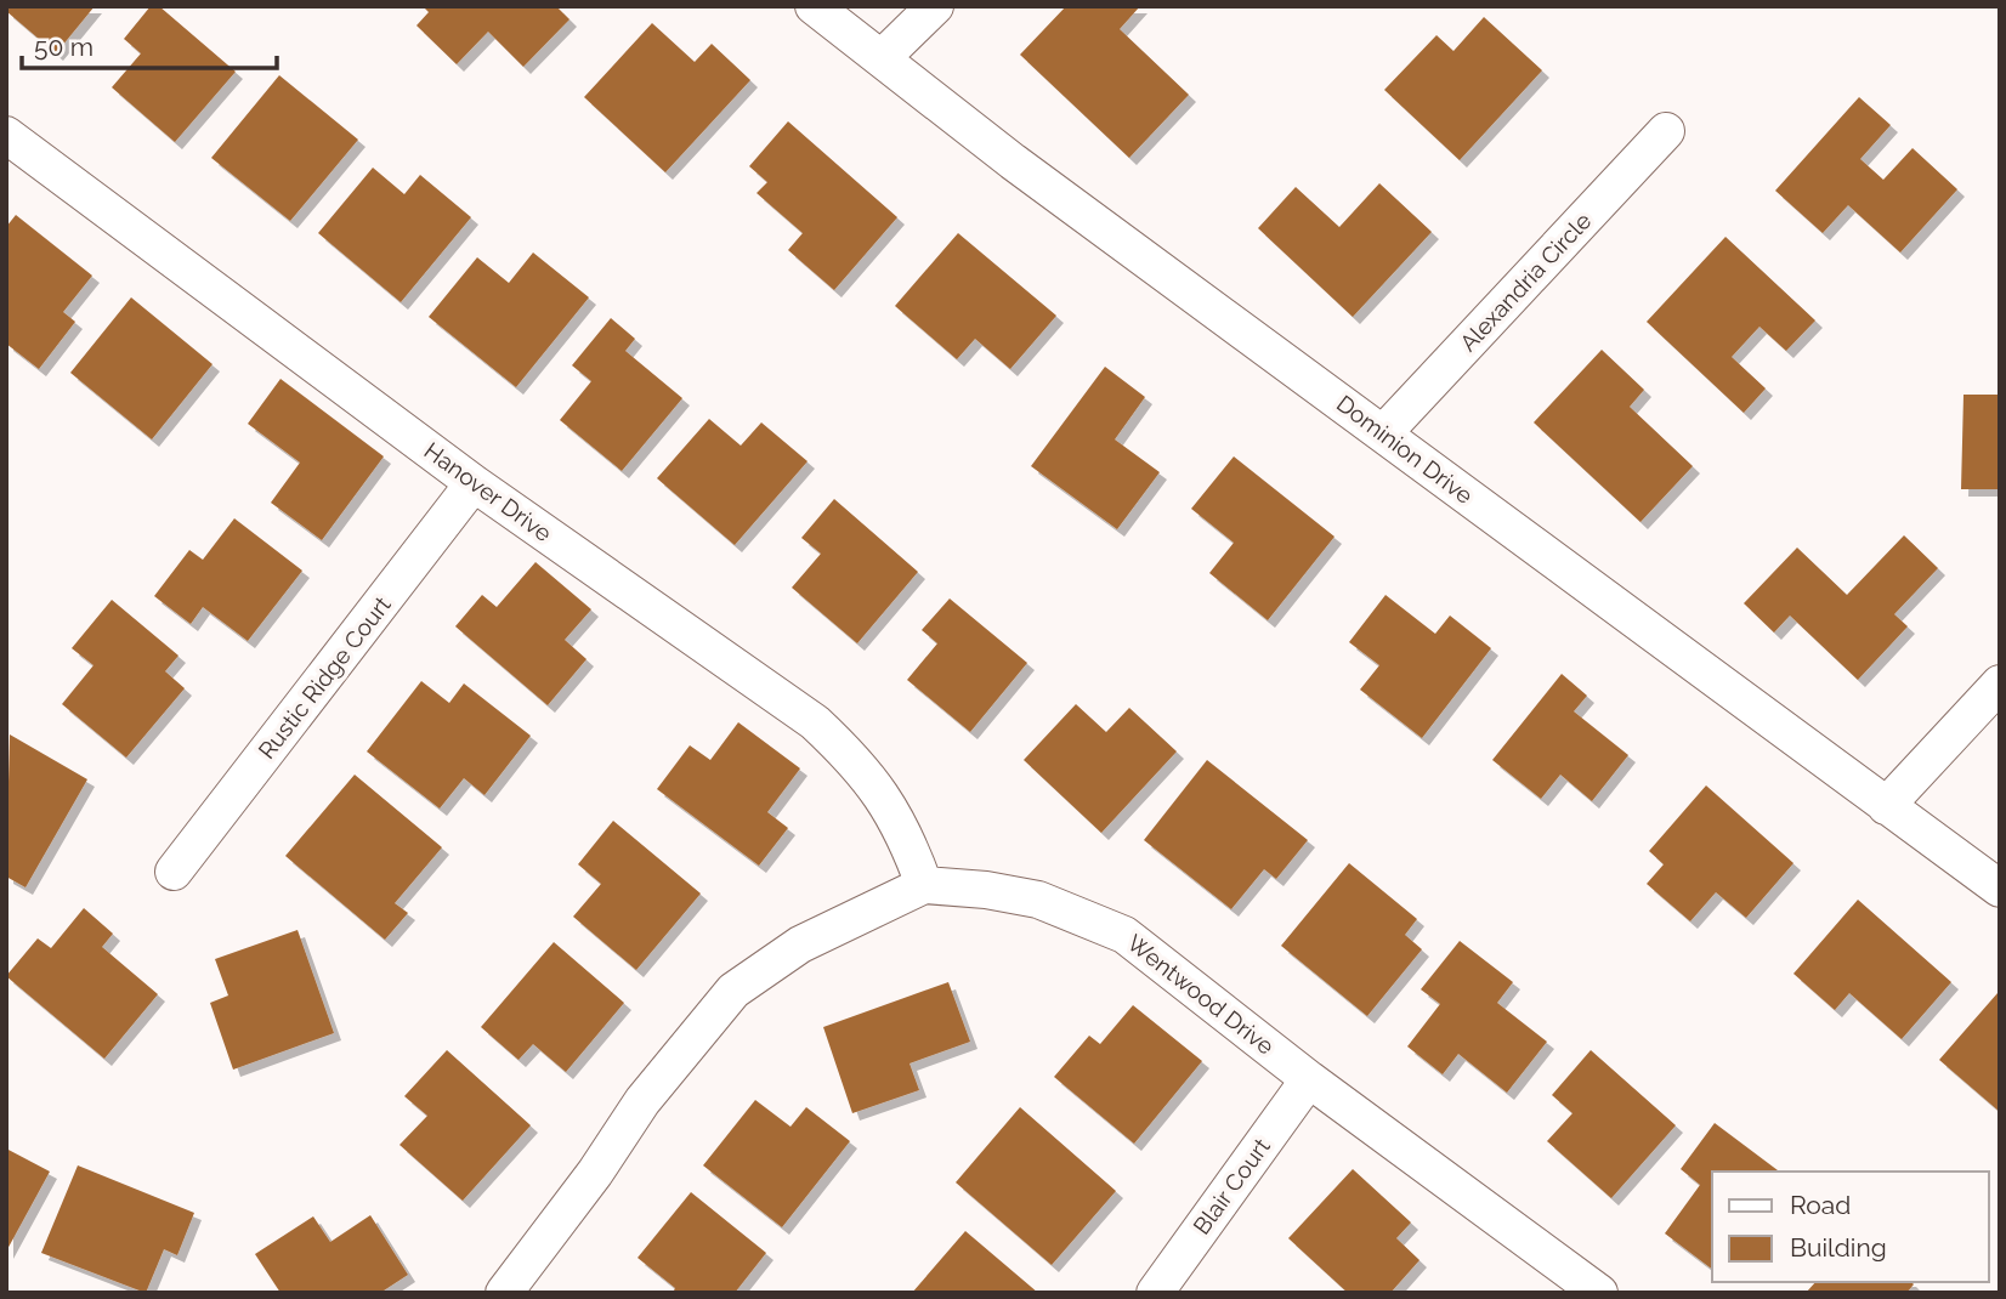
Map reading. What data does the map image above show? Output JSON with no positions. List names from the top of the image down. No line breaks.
{"streets":{"street":["Alexandria Circle","Dominion Drive","Hanover Drive","Rustic Ridge Court","Wentwood Drive","Blair Court"]},"crossings":[["Alexandria Circle","Dominion Drive"],["Hanover Drive","Rustic Ridge Court"],["Hanover Drive","Wentwood Drive"],["Wentwood Drive","Blair Court"]],"legend":["Road","Building"],"scale_bar":"50 m"}
